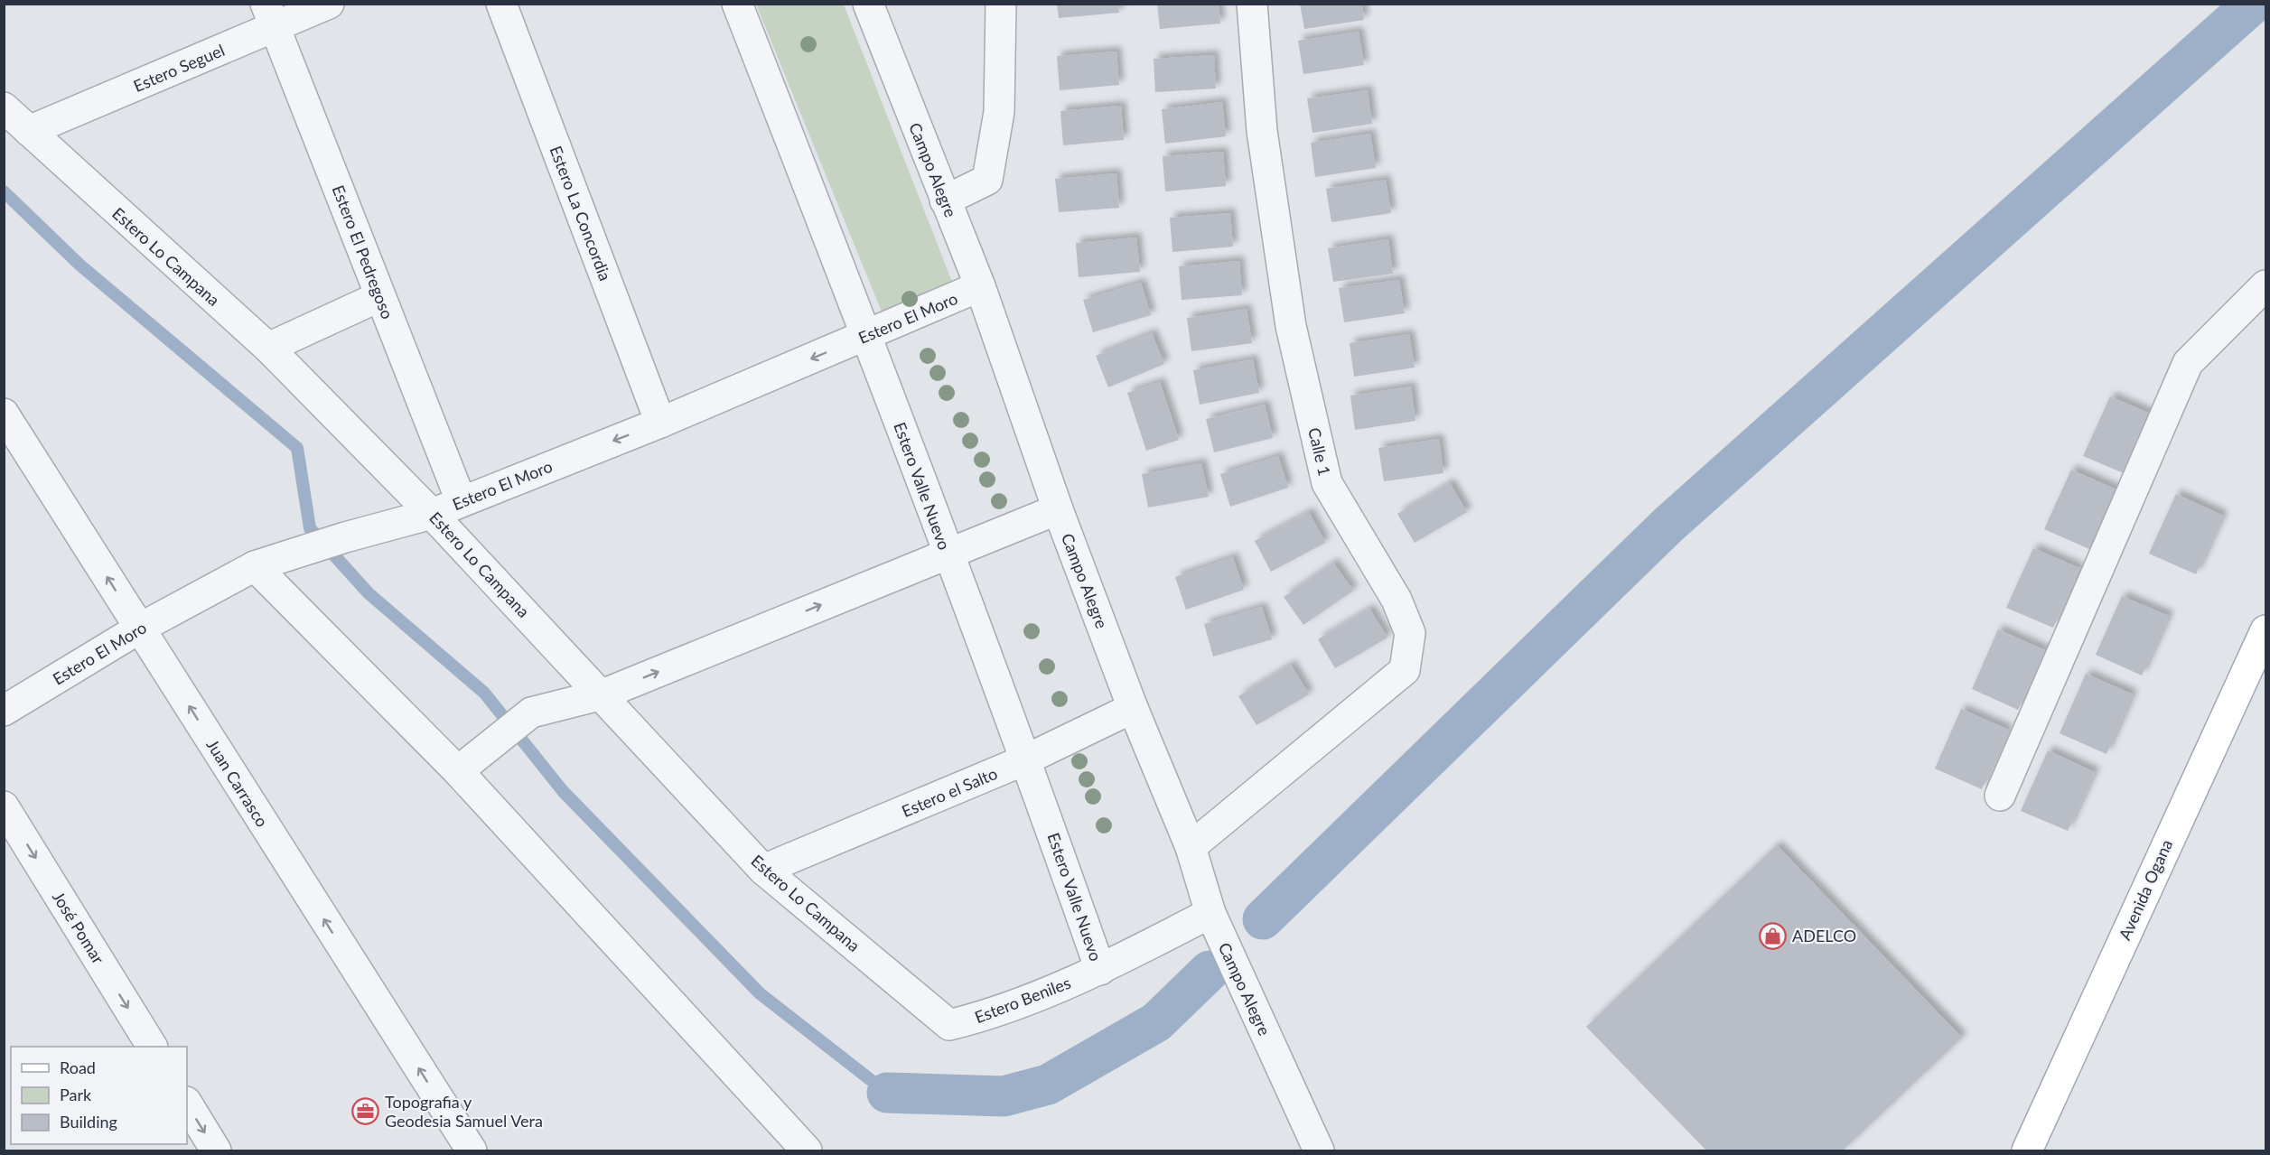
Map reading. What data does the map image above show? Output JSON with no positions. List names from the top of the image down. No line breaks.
{"streets":{"main road":["Avenida Ogana"],"street":["Estero Seguel","Campo Alegre","Estero La Concordia","Estero El Pedregoso","Estero Lo Campana","Estero El Moro","Calle 1","Estero Valle Nuevo","Juan Carrasco","Estero el Salto","José Pomar","Estero Beniles"]},"crossings":[["Estero Seguel","Estero El Pedregoso"],["Estero Seguel","Estero Lo Campana"],["Campo Alegre","Estero El Moro"],["Campo Alegre","Calle 1"],["Campo Alegre","Estero el Salto"],["Campo Alegre","Estero Beniles"],["Estero La Concordia","Estero El Moro"],["Estero El Pedregoso","Estero El Moro"],["Estero Lo Campana","Estero El Moro"],["Estero Lo Campana","Estero el Salto"],["Estero Lo Campana","Estero Beniles"],["Estero El Moro","Estero Valle Nuevo"],["Estero El Moro","Juan Carrasco"],["Estero Valle Nuevo","Estero el Salto"],["Estero Valle Nuevo","Estero Beniles"]],"one_way":["José Pomar"],"places":{"shop":["ADELCO"],"office":["Topografia y Geodesia Samuel Vera"]},"legend":["Road","Park","Building"]}
